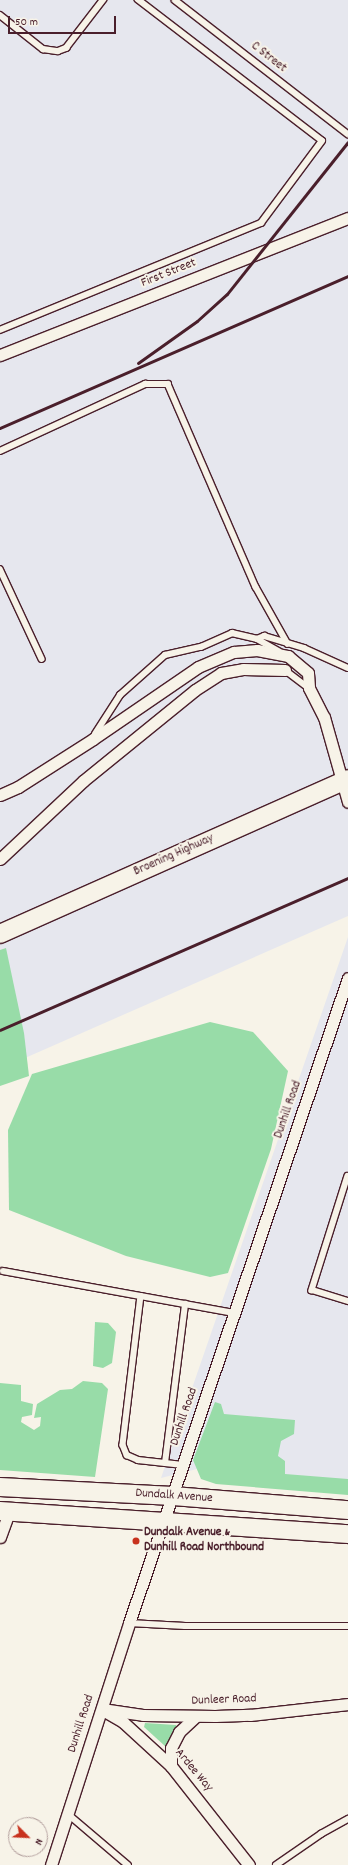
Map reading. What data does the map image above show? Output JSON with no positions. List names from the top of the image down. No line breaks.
{"streets":{"main road":["Broening Highway","Dundalk Avenue"],"street":["First Street","Dunhill Road","Dunleer Road","Ardee Way"],"lane":["C Street"]},"crossings":[["Dunhill Road","Dundalk Avenue"],["Dunhill Road","Dunleer Road"],["Dunhill Road","Ardee Way"],["Dunleer Road","Ardee Way"]],"places":["Dundalk Avenue & Dunhill Road Northbound"],"scale_bar":"50 m","north":"bottom right"}
